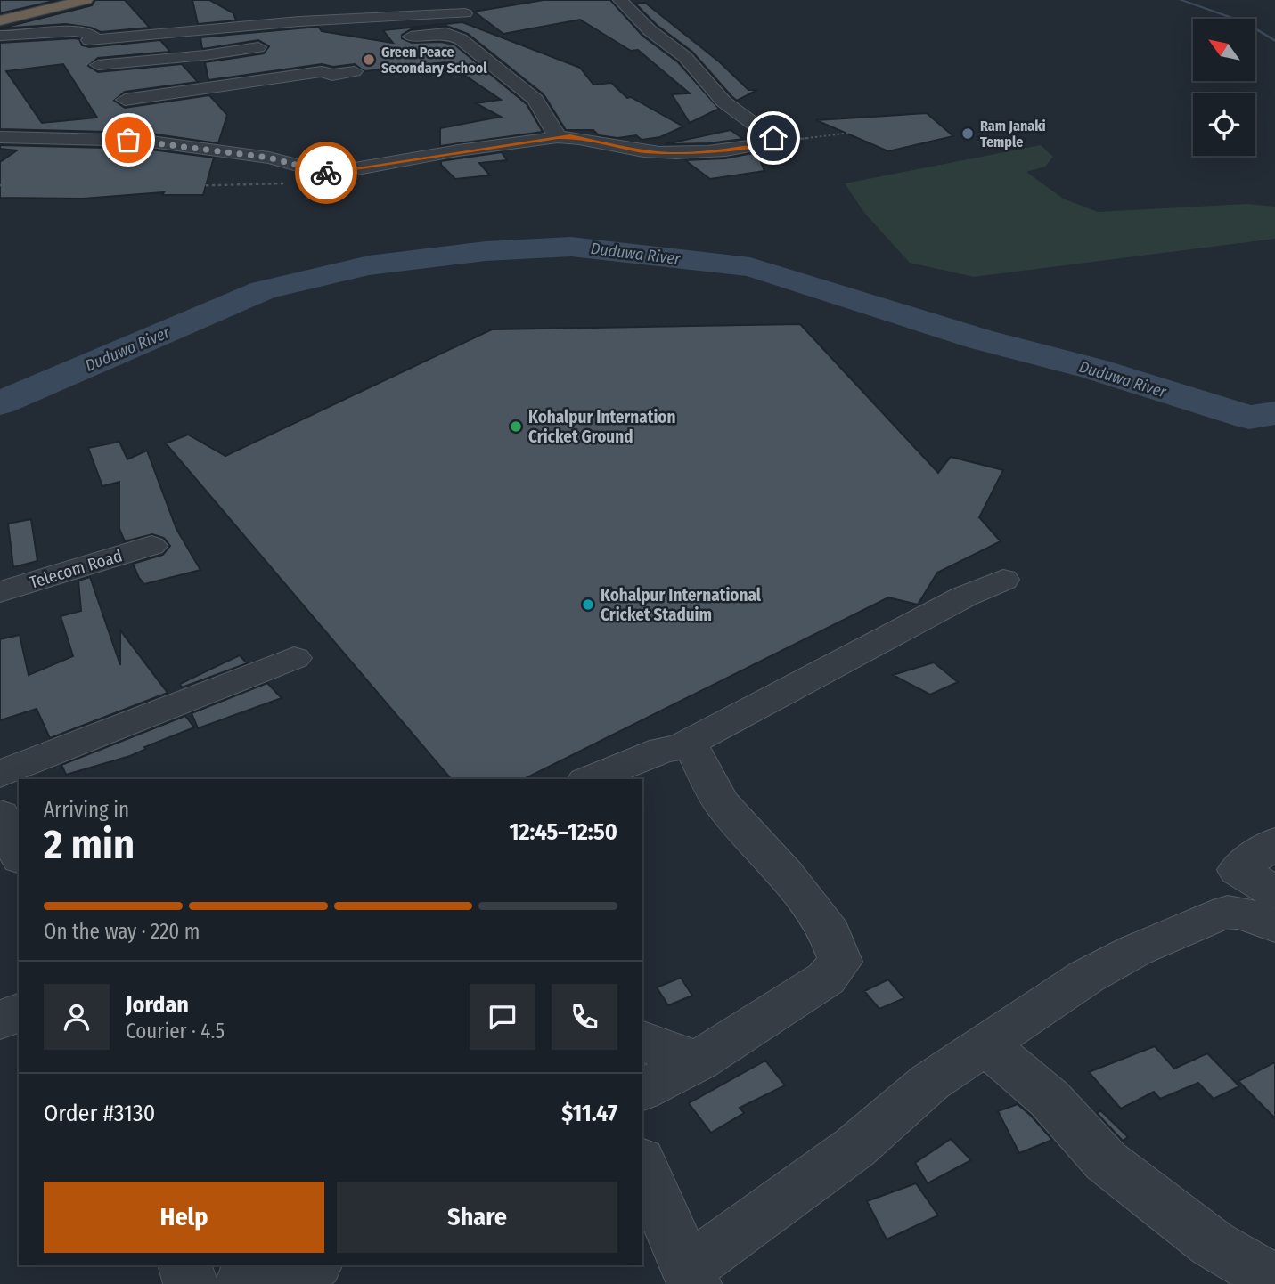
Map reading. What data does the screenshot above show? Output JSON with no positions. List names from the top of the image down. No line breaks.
{"streets":{"street":["Telecom Road"]},"water":["Duduwa River"],"places":["Green Peace Secondary School","Ram Janaki Temple","Kohalpur Internation Cricket Ground","Kohalpur International Cricket Staduim"],"north":"top left","page":{"heading":["2 min","Arriving in","12:45–12:50"],"panel":["Jordan","Courier · 4.5","Order #3130","$11.47"],"bar":"On the way · 220 m","buttons":["Help","Share"]}}
